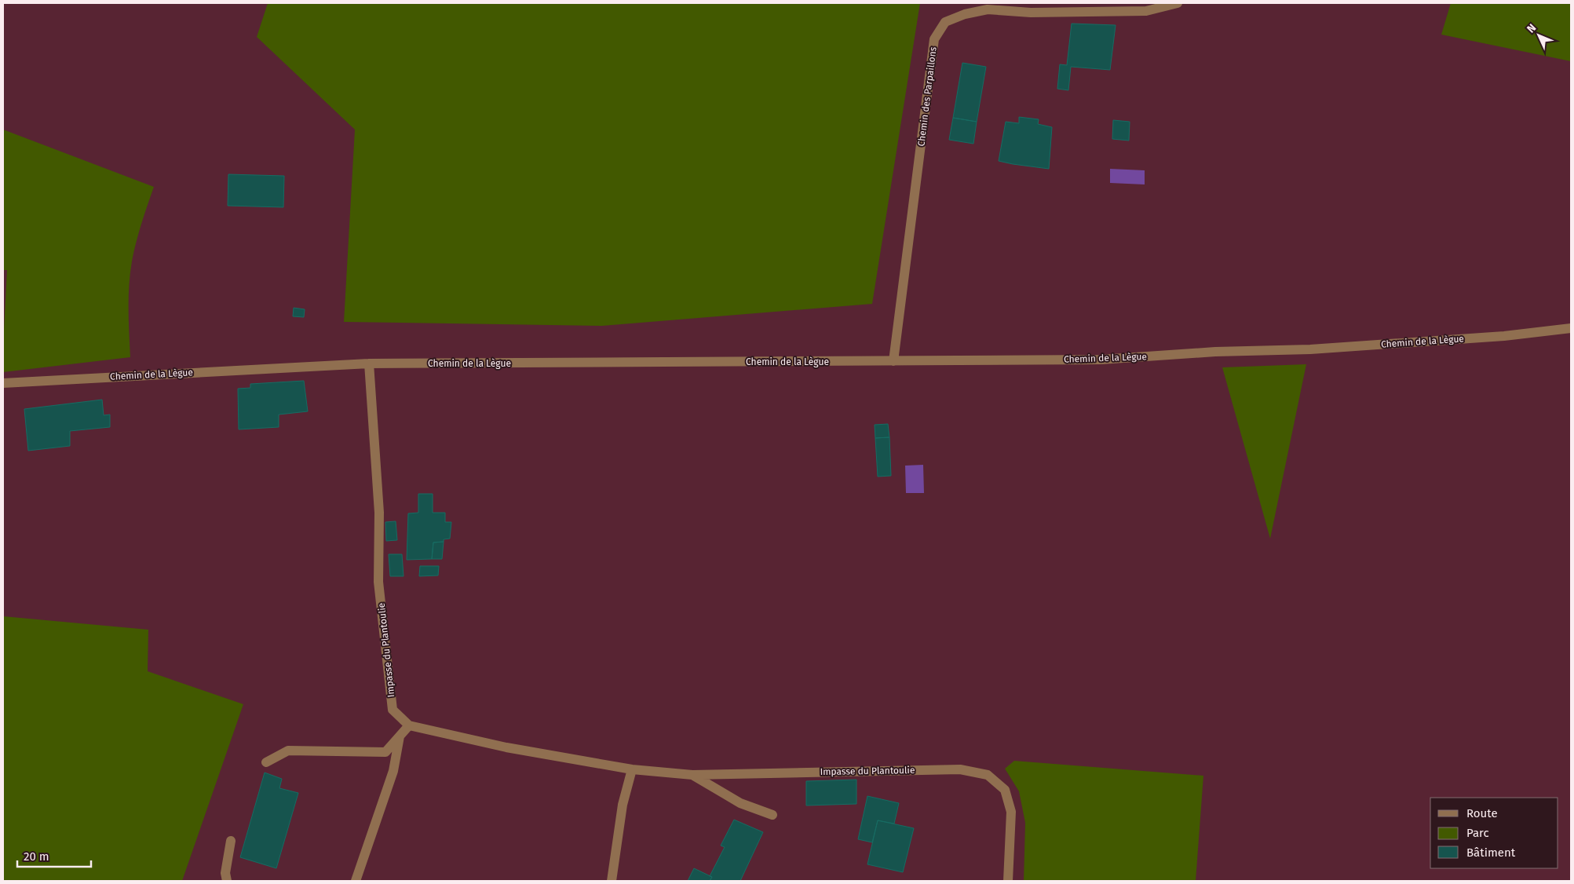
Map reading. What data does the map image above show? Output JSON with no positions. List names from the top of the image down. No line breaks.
{"streets":{"street":["Chemin des Parpaillons","Chemin de la Lègue","Impasse du Plantoulie"]},"crossings":[["Chemin des Parpaillons","Chemin de la Lègue"],["Chemin de la Lègue","Impasse du Plantoulie"]],"legend":["Route","Parc","Bâtiment"],"scale_bar":"20 m","north":"top left"}
